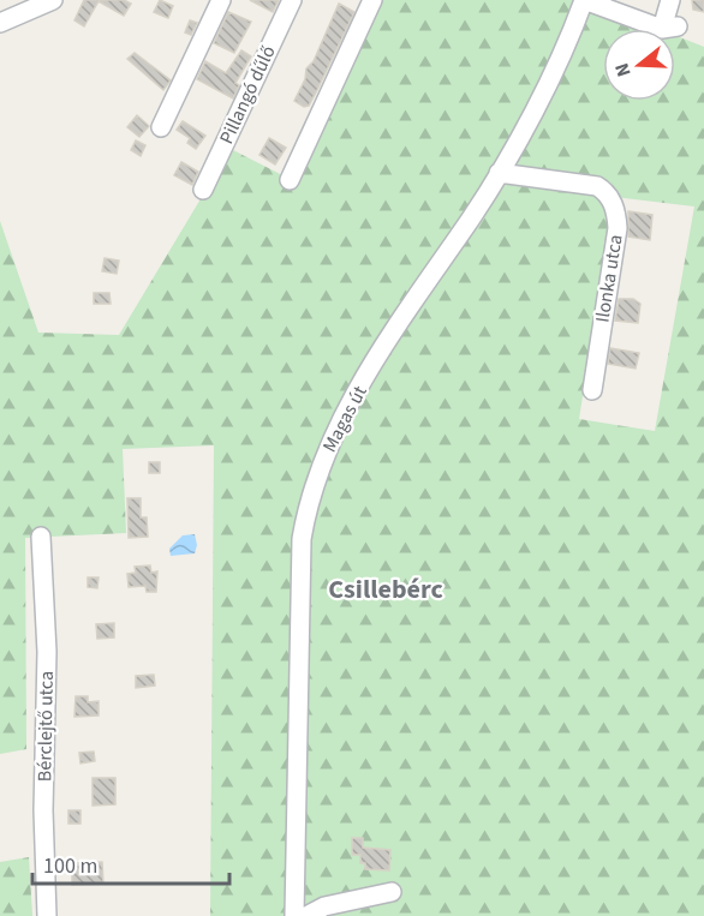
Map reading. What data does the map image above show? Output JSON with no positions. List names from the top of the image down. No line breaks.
{"streets":{"street":["Pillangó dűlő","Ilonka utca","Magas út","Bérclejtő utca"]},"crossings":[["Ilonka utca","Magas út"]],"districts":["Csillebérc"],"scale_bar":"100 m","north":"left"}
